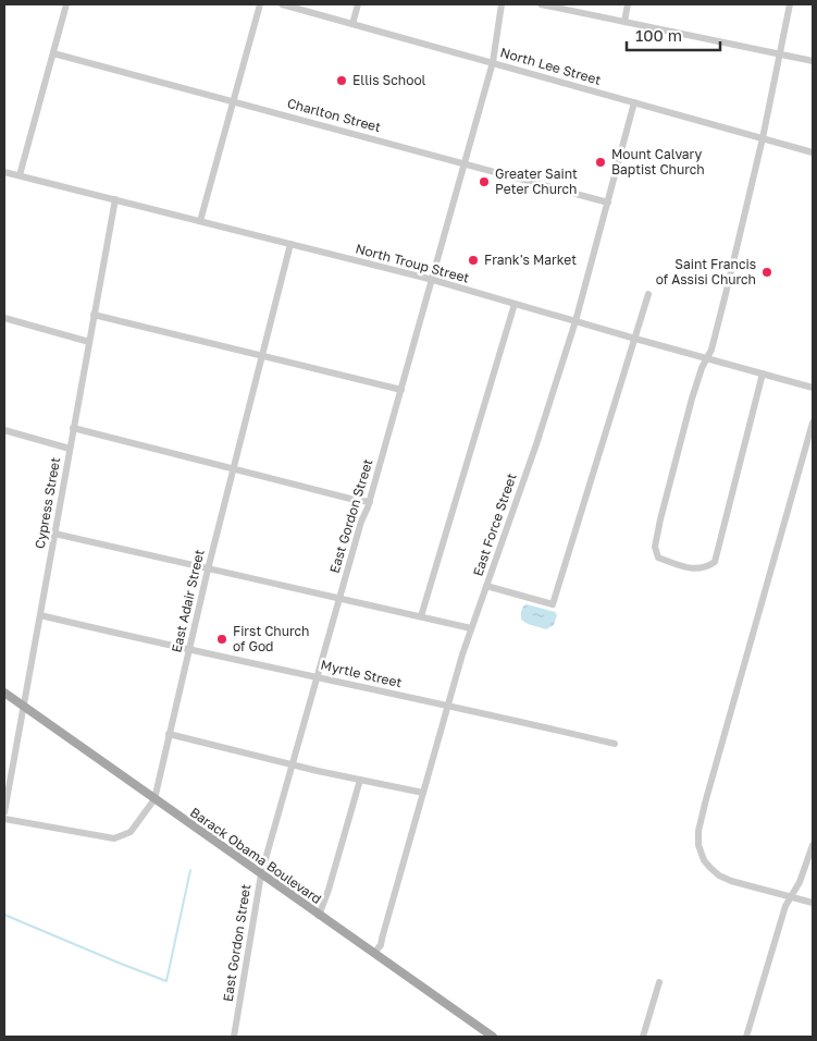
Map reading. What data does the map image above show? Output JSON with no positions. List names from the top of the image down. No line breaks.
{"streets":{"main road":["Barack Obama Boulevard"],"street":["North Lee Street","Charlton Street","North Troup Street","Cypress Street","East Gordon Street","East Force Street","East Adair Street","Myrtle Street"]},"crossings":[["North Lee Street","East Gordon Street"],["North Lee Street","East Force Street"],["Charlton Street","East Gordon Street"],["Charlton Street","East Force Street"],["North Troup Street","Cypress Street"],["North Troup Street","East Gordon Street"],["North Troup Street","East Force Street"],["North Troup Street","East Adair Street"],["Cypress Street","Myrtle Street"],["Cypress Street","Barack Obama Boulevard"],["East Gordon Street","Myrtle Street"],["East Gordon Street","Barack Obama Boulevard"],["East Force Street","Myrtle Street"],["East Force Street","Barack Obama Boulevard"],["East Adair Street","Myrtle Street"],["East Adair Street","Barack Obama Boulevard"]],"places":["Ellis School","Mount Calvary Baptist Church","Greater Saint Peter Church","Frank's Market","Saint Francis of Assisi Church","First Church of God"],"scale_bar":"100 m"}
